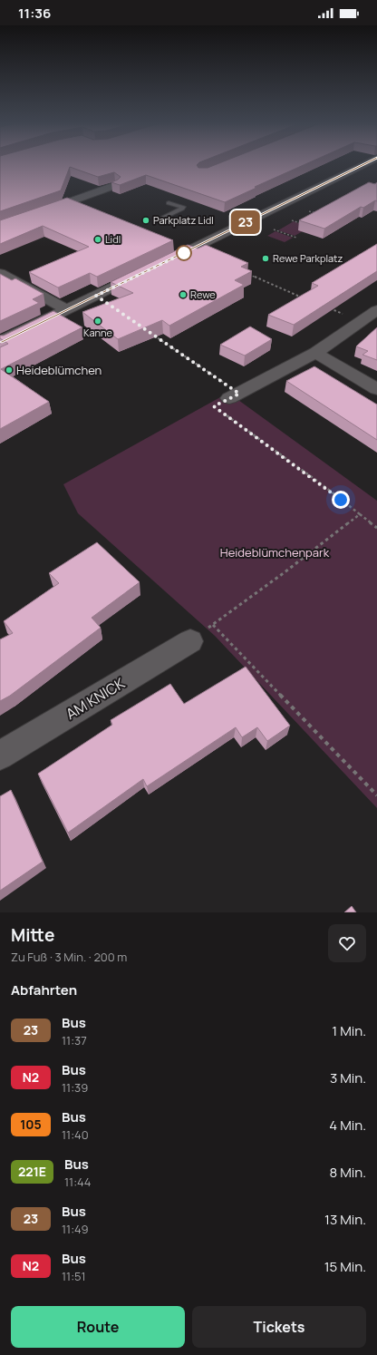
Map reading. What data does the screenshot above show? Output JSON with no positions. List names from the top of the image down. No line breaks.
{"streets":{"street":["AM KNICK"]},"parks":["Heideblümchenpark"],"places":["Parkplatz Lidl","Lidl","Rewe Parkplatz","Rewe","Kanne","Heideblümchen"],"lines":["bus line 23"],"page":{"status":"11:36","on_map":"23","heading":[["Mitte","Zu Fuß · 3 Min. · 200 m"],"Abfahrten"],"list":[{"mark":"23","name":"Bus","note":"11:37","value":"1 Min."},{"mark":"N2","name":"Bus","note":"11:39","value":"3 Min."},{"mark":"105","name":"Bus","note":"11:40","value":"4 Min."},{"mark":"221E","name":"Bus","note":"11:44","value":"8 Min."},{"mark":"23","name":"Bus","note":"11:49","value":"13 Min."},{"mark":"N2","name":"Bus","note":"11:51","value":"15 Min."}],"buttons":["Route","Tickets"]}}
